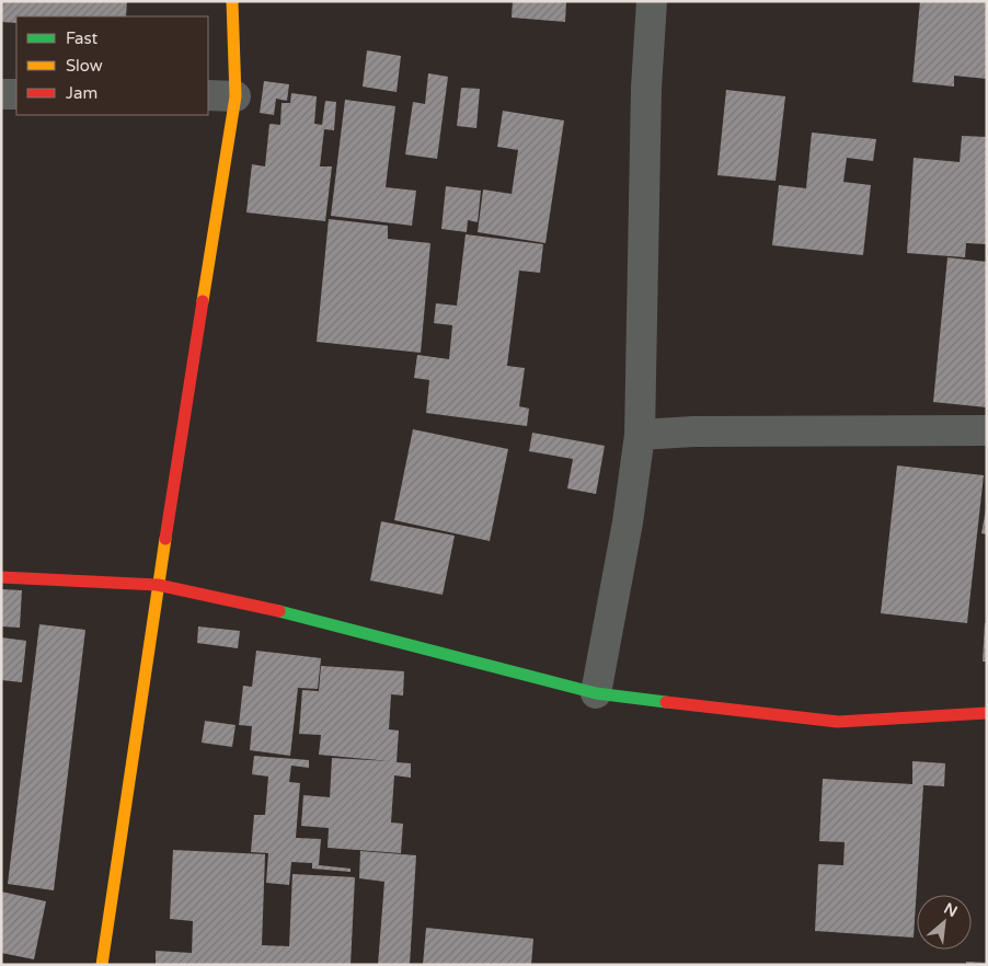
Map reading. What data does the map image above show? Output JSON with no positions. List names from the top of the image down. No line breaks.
{"legend":["Fast","Slow","Jam"],"north":"top right"}
